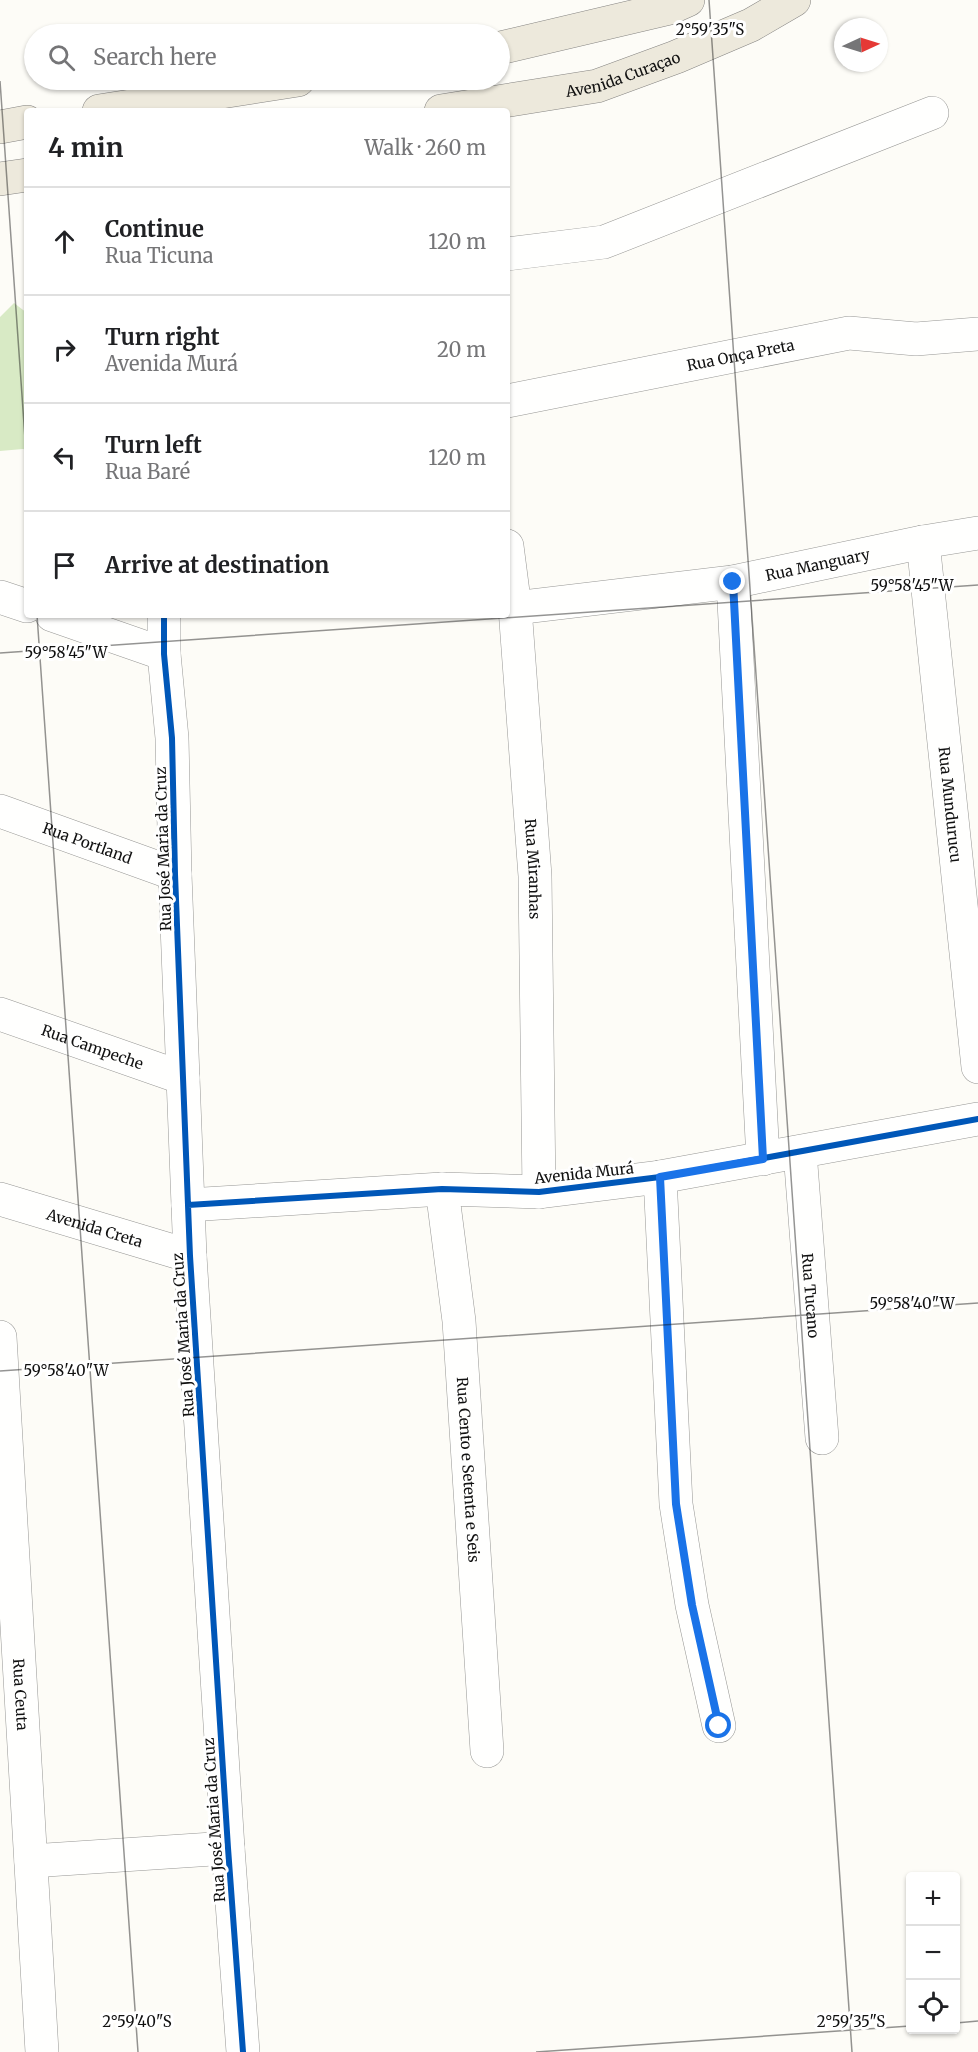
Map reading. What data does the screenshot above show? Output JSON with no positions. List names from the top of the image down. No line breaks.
{"streets":{"main road":["Avenida Curaçao"],"street":["Rua Onça Preta","Rua Manguary","Rua Mundurucu","Rua Portland","Rua José Maria da Cruz","Rua Miranhas","Rua Campeche","Avenida Murá","Avenida Creta","Rua Tucano","Rua Cento e Setenta e Seis","Rua Ceuta"]},"crossings":[["Rua Manguary","Rua Mundurucu"],["Rua Manguary","Rua Miranhas"],["Rua Portland","Rua José Maria da Cruz"],["Rua José Maria da Cruz","Rua Campeche"],["Rua José Maria da Cruz","Avenida Murá"],["Rua José Maria da Cruz","Avenida Creta"],["Rua Miranhas","Avenida Murá"],["Avenida Murá","Rua Tucano"],["Avenida Murá","Rua Cento e Setenta e Seis"]],"north":"right","page":{"search":"Search here","heading":["4 min","Walk · 260 m"],"list":[["Continue","Rua Ticuna","120 m"],["Turn right","Avenida Murá","20 m"],["Turn left","Rua Baré","120 m"],"Arrive at destination"],"map_buttons":["+","−"]},"coordinates":["2°59'35\"S","59°58'45\"W","59°58'40\"W","2°59'40\"S"]}
